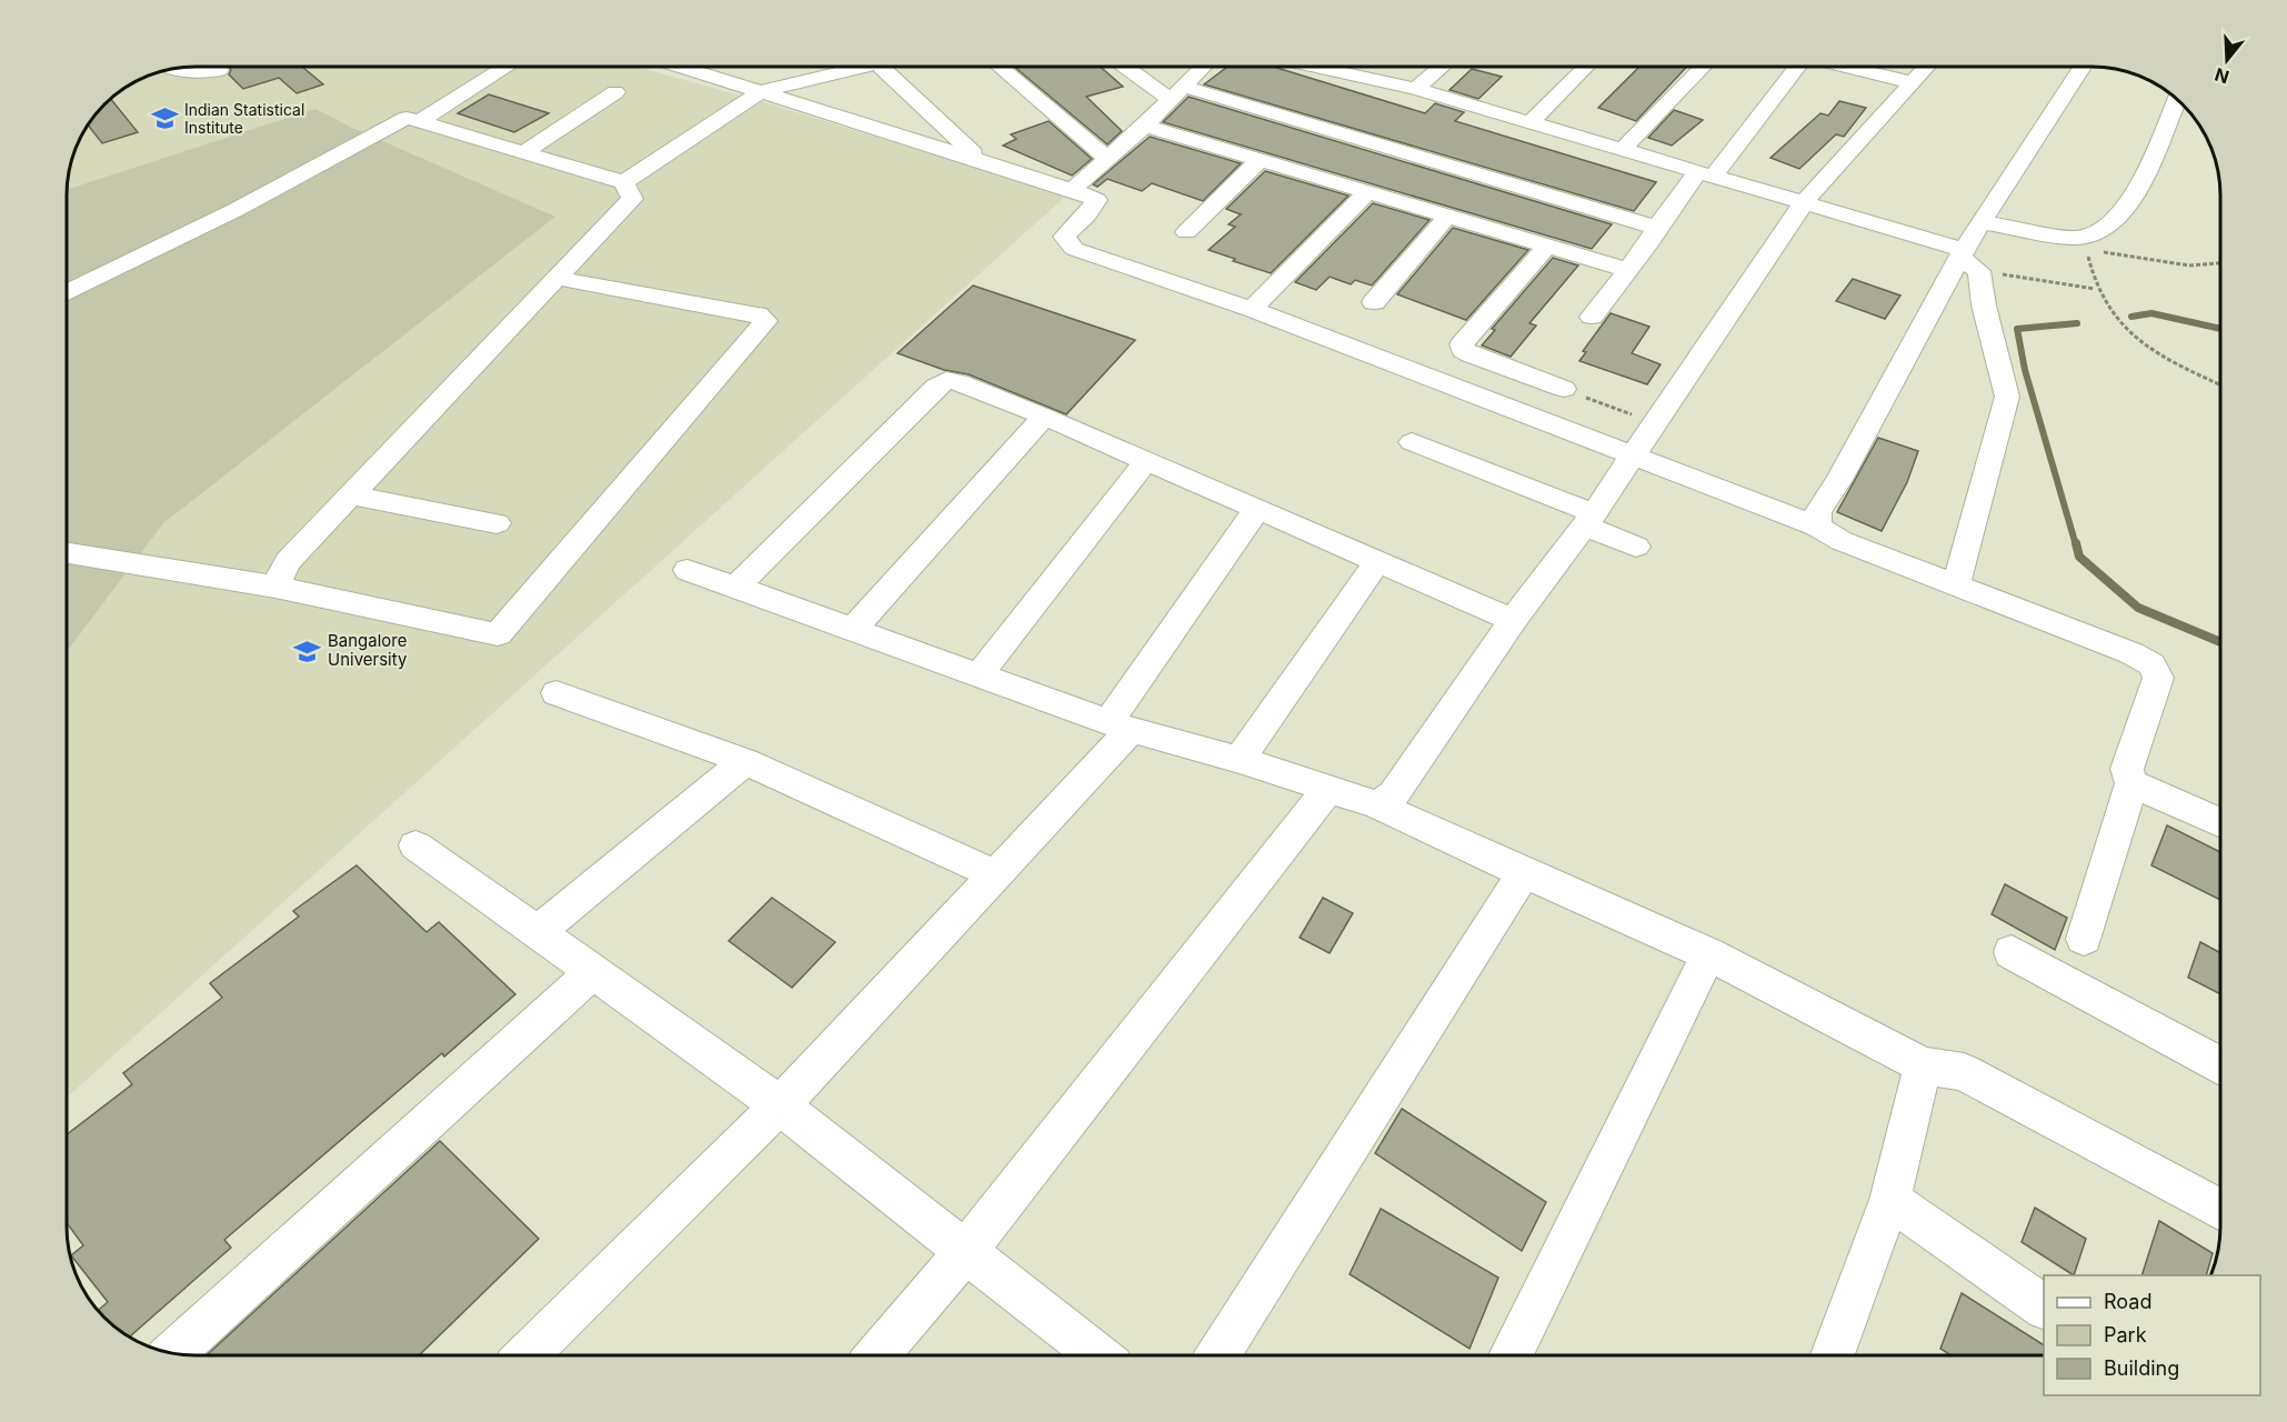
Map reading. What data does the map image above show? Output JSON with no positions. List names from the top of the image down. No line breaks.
{"places":{"school or university":["Indian Statistical Institute","Bangalore University"]},"legend":["Road","Park","Building"],"north":"bottom"}
